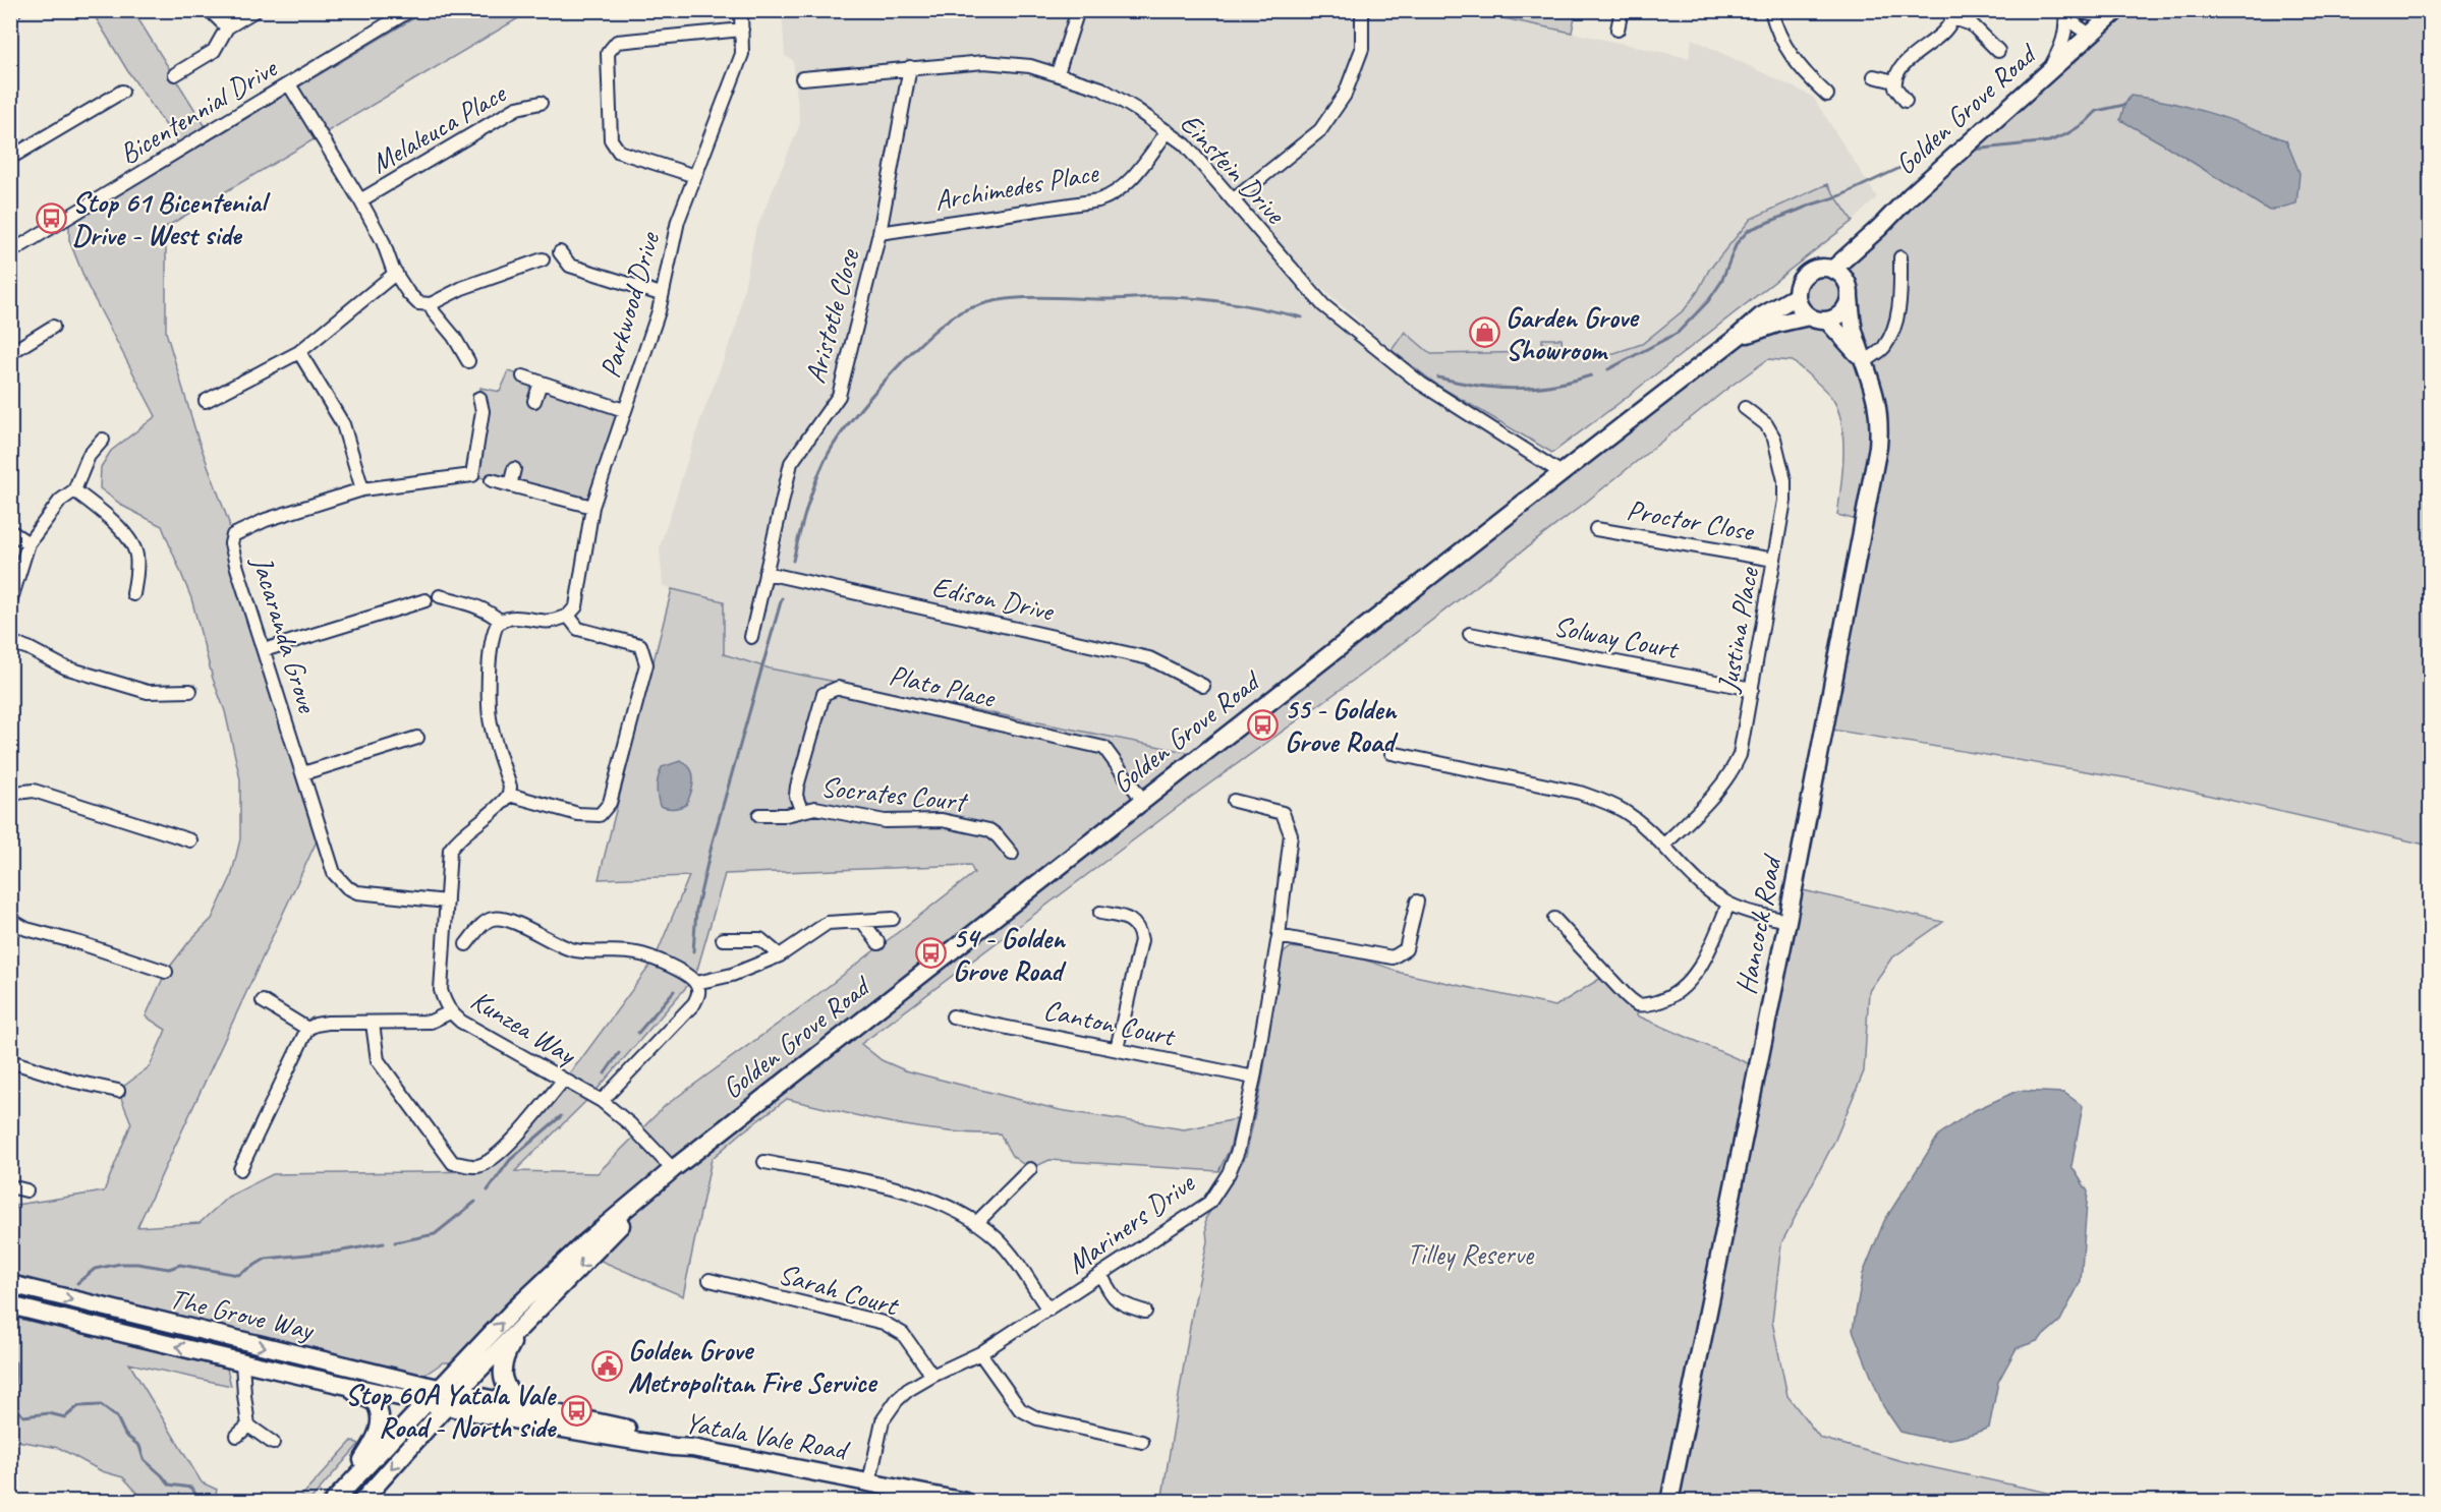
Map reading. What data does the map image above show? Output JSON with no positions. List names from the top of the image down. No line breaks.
{"streets":{"main road":["Golden Grove Road","Hancock Road","The Grove Way","Yatala Vale Road"],"street":["Bicentennial Drive","Melaleuca Place","Einstein Drive","Archimedes Place","Parkwood Drive","Aristotle Close","Proctor Close","Edison Drive","Justina Place","Jacaranda Grove","Solway Court","Plato Place","Socrates Court","Canton Court","Kunzea Way","Mariners Drive","Sarah Court"]},"crossings":[["Golden Grove Road","Einstein Drive"],["Golden Grove Road","Plato Place"],["Golden Grove Road","Hancock Road"],["Golden Grove Road","Kunzea Way"],["Golden Grove Road","The Grove Way"],["Golden Grove Road","Yatala Vale Road"],["Einstein Drive","Archimedes Place"],["Einstein Drive","Aristotle Close"],["Archimedes Place","Aristotle Close"],["Aristotle Close","Edison Drive"],["Proctor Close","Justina Place"],["Justina Place","Solway Court"],["Jacaranda Grove","Kunzea Way"],["Plato Place","Socrates Court"],["Canton Court","Mariners Drive"],["Mariners Drive","Sarah Court"],["Mariners Drive","Yatala Vale Road"],["The Grove Way","Yatala Vale Road"]],"parks":["Tilley Reserve"],"places":{"bus stop":["Stop 61 Bicentenial Drive - West side","55 - Golden Grove Road","54 - Golden Grove Road","Stop 60A Yatala Vale Road - North side"],"shop":["Garden Grove Showroom"],"public building":["Golden Grove Metropolitan Fire Service"]}}
